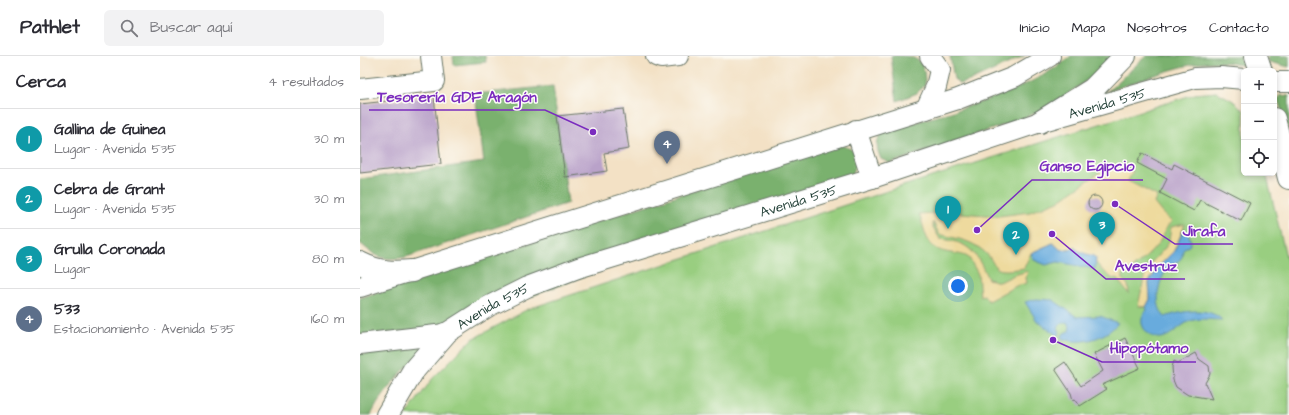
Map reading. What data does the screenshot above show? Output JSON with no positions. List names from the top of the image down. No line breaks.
{"streets":{"street":["Avenida 535"]},"places":["Tesorería GDF Aragón","Jirafa","Ganso Egipcio","Avestruz","Hipopótamo"],"page":{"header":"Pathlet","search":"Buscar aquí","nav":["Inicio","Mapa","Nosotros","Contacto"],"heading":["Cerca","4 resultados"],"map_buttons":["+","−"],"list":[{"mark":"1","name":"Gallina de Guinea","note":"Lugar · Avenida 535","value":"30 m"},{"mark":"2","name":"Cebra de Grant","note":"Lugar · Avenida 535","value":"30 m"},{"mark":"3","name":"Grulla Coronada","note":"Lugar","value":"80 m"},{"mark":"4","name":"533","note":"Estacionamiento · Avenida 535","value":"160 m"}],"pins":["4","1","3","2"]}}
